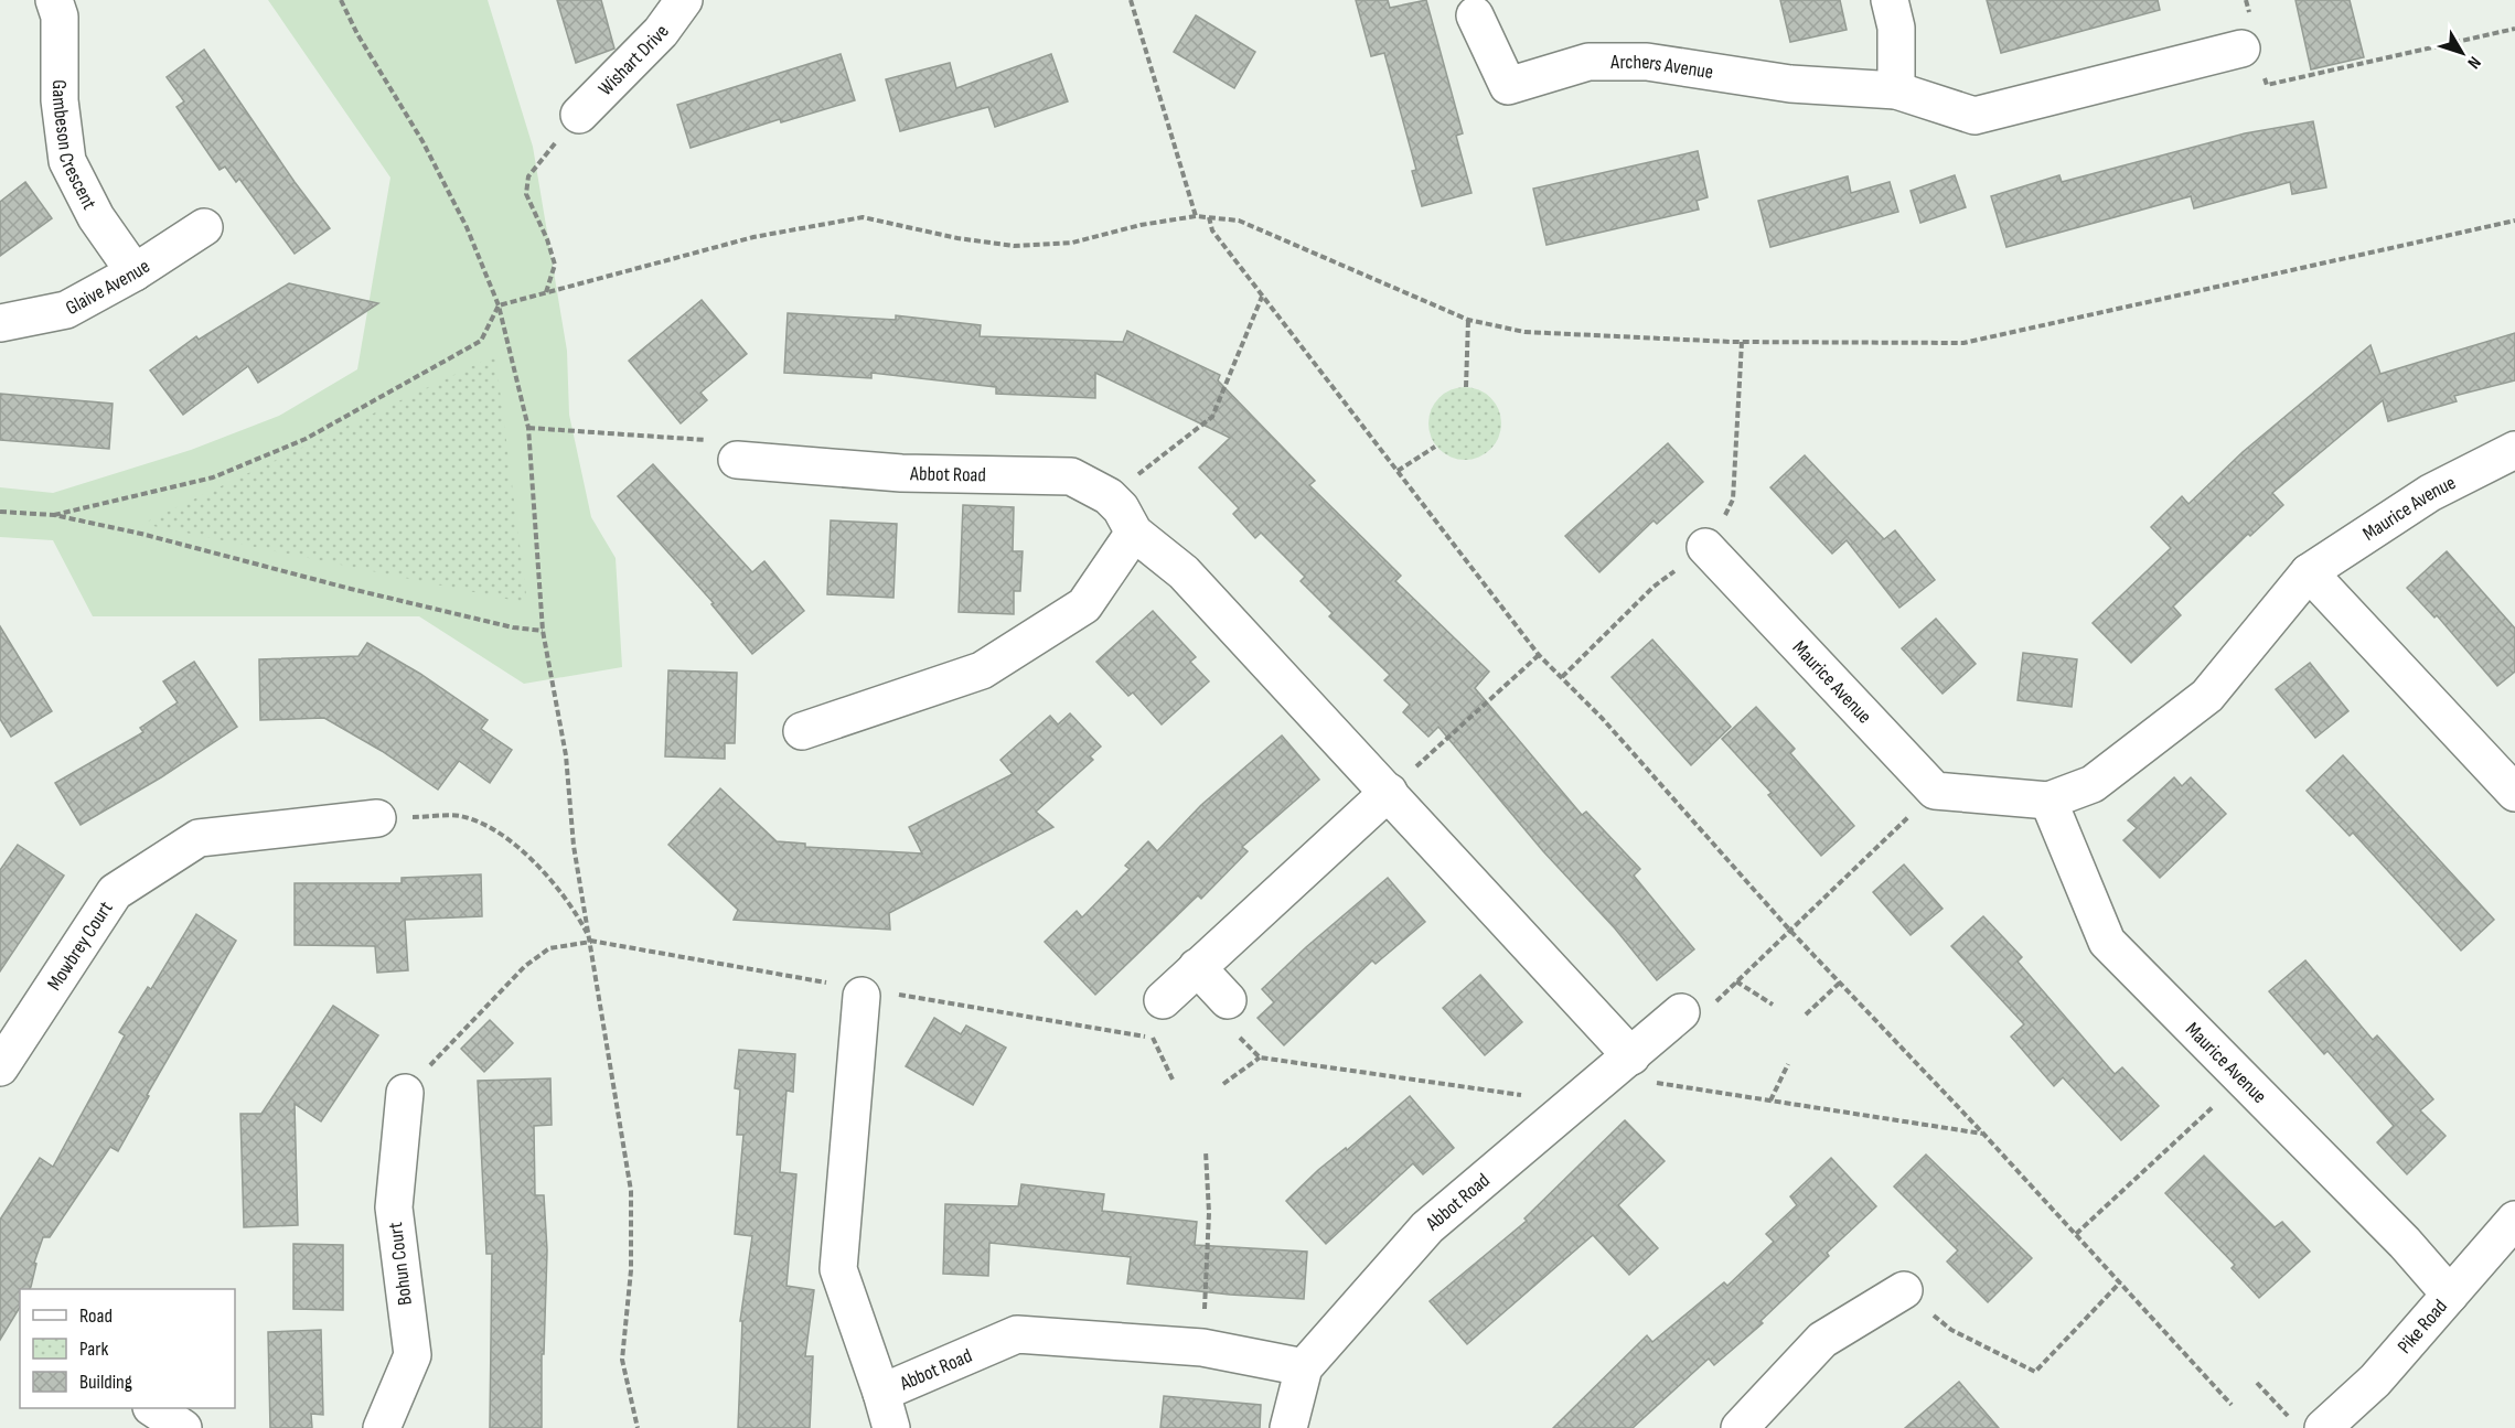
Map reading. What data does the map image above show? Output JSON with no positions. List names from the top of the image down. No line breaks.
{"streets":{"street":["Wishart Drive","Archers Avenue","Gambeson Crescent","Glaive Avenue","Abbot Road","Maurice Avenue","Mowbrey Court","Bohun Court","Pike Road"]},"crossings":[["Gambeson Crescent","Glaive Avenue"],["Maurice Avenue","Pike Road"]],"legend":["Road","Park","Building"],"north":"bottom right"}
